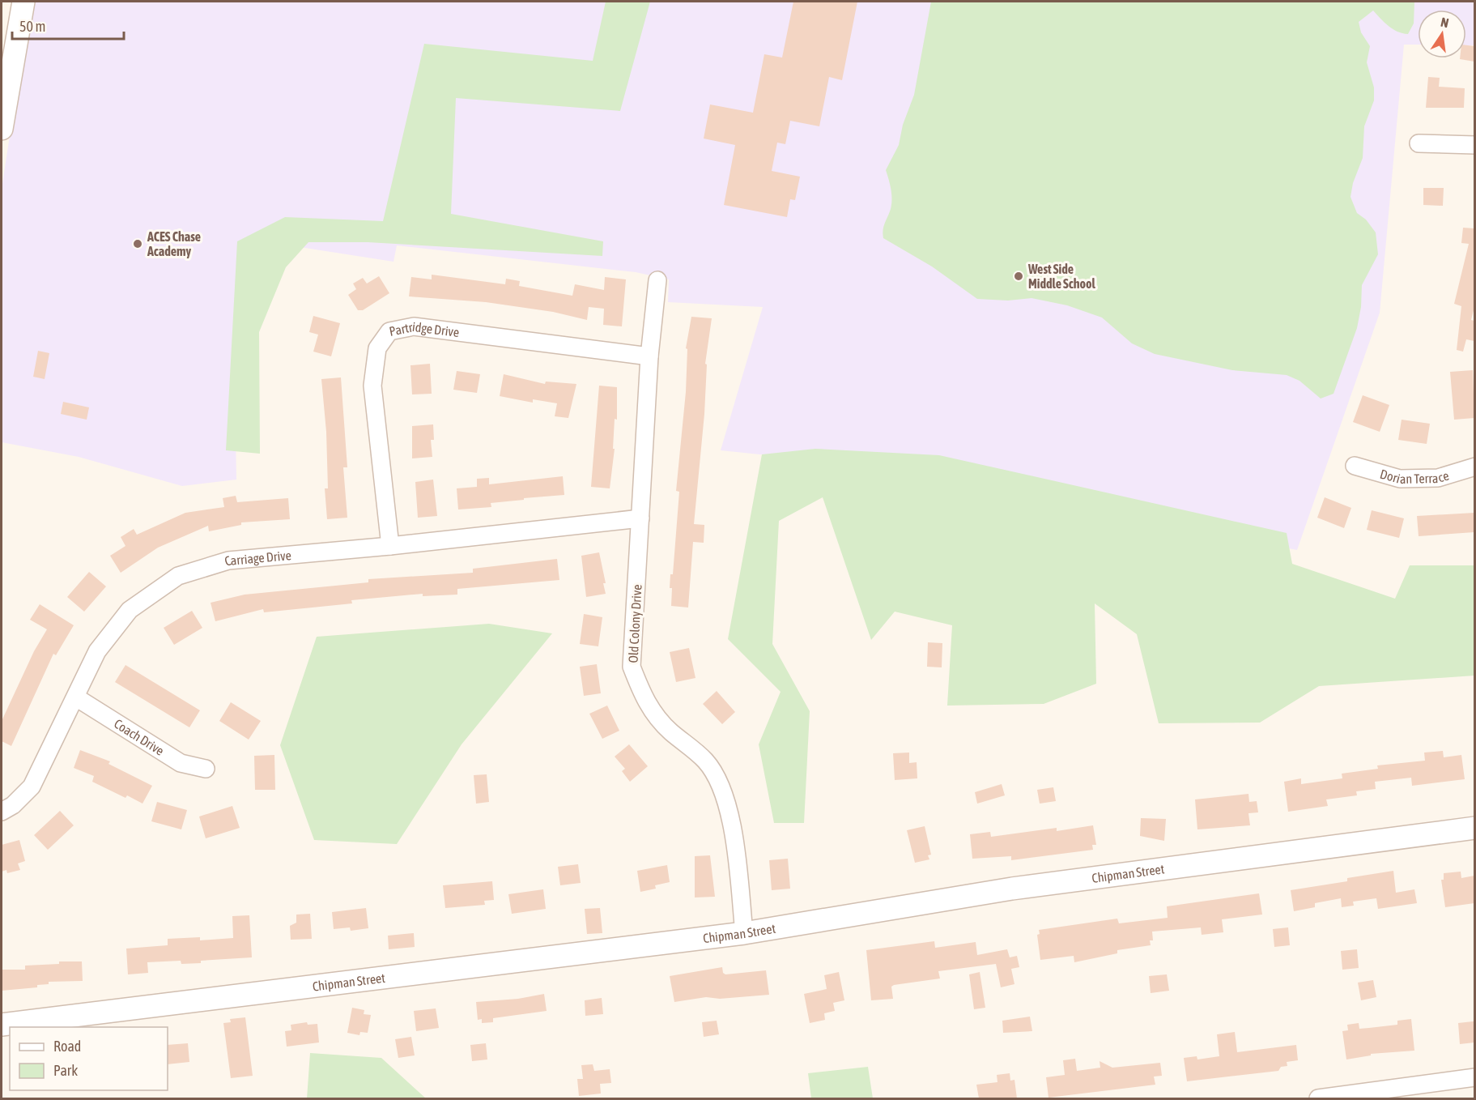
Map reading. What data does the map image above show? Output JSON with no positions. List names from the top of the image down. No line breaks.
{"streets":{"street":["Partridge Drive","Dorian Terrace","Carriage Drive","Old Colony Drive","Coach Drive","Chipman Street"]},"crossings":[["Partridge Drive","Carriage Drive"],["Partridge Drive","Old Colony Drive"],["Carriage Drive","Old Colony Drive"],["Carriage Drive","Coach Drive"],["Old Colony Drive","Chipman Street"]],"places":["ACES Chase Academy","West Side Middle School"],"legend":["Road","Park"],"scale_bar":"50 m","north":"top"}
